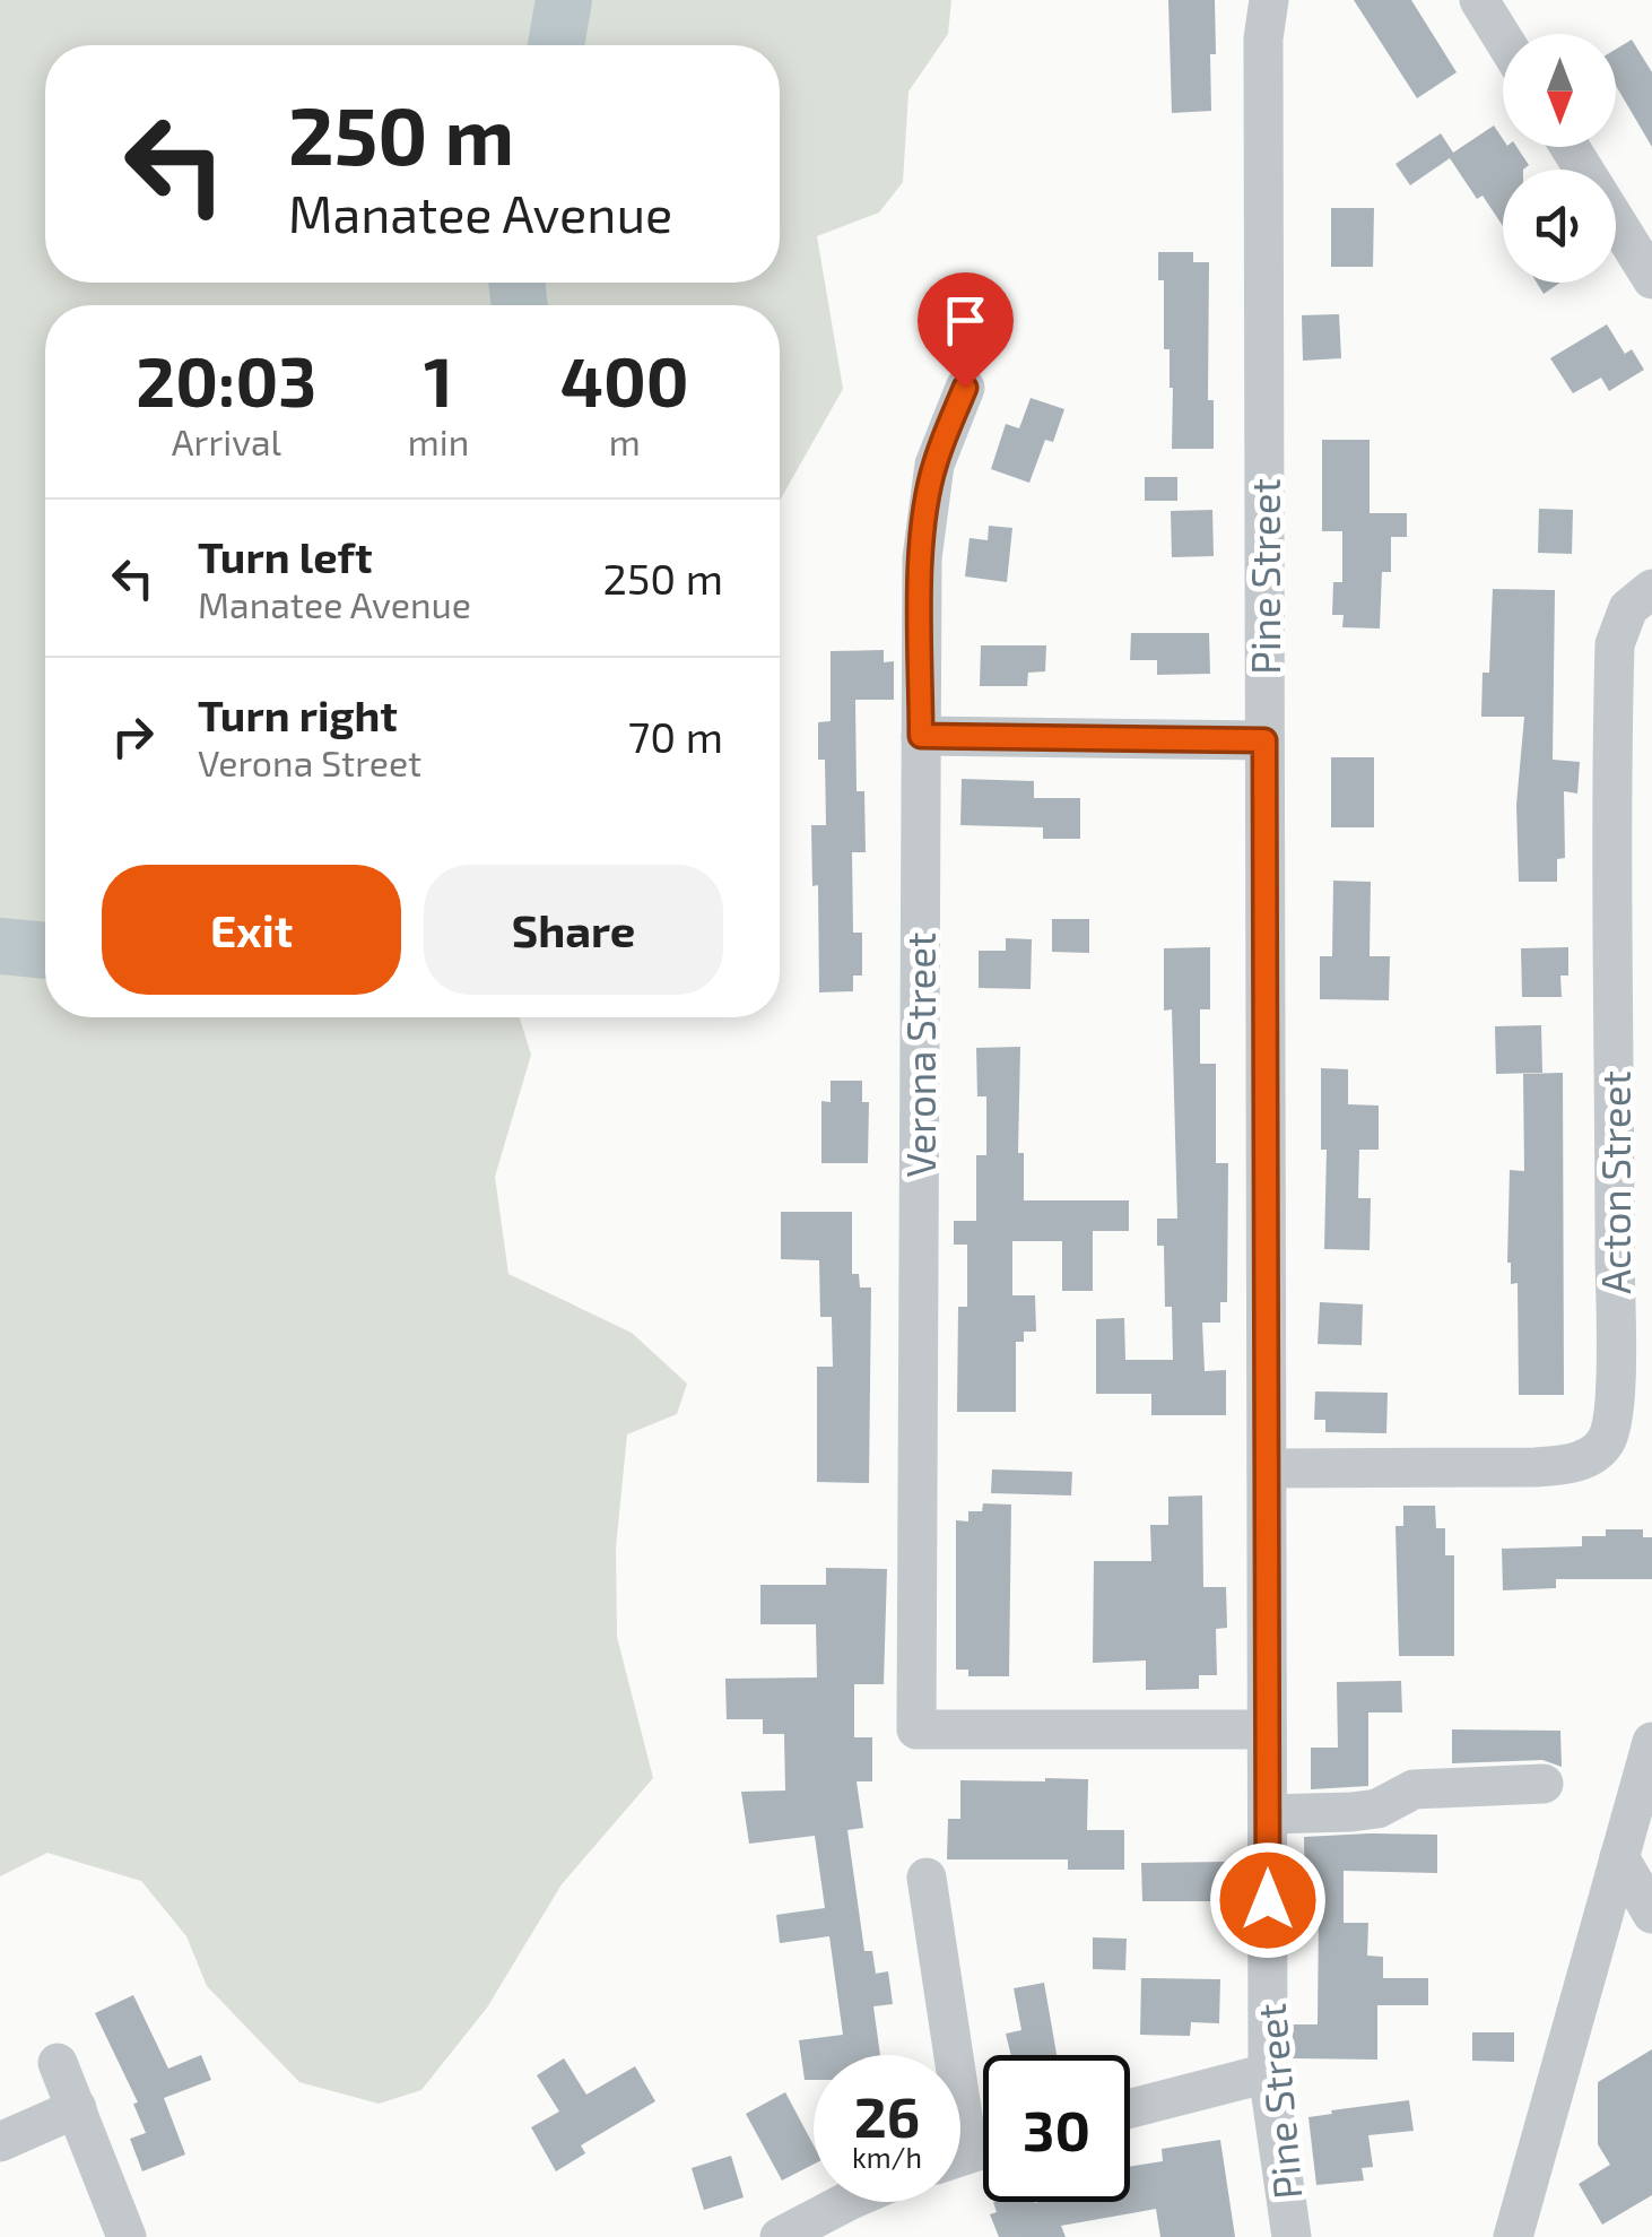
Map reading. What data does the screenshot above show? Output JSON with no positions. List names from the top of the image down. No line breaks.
{"streets":{"street":["Pine Street","Verona Street","Acton Street"]},"crossings":[["Pine Street","Verona Street"],["Pine Street","Acton Street"]],"north":"bottom","page":{"turn":["250 m","Manatee Avenue"],"eta":["20:03","Arrival","1","min","400","m"],"list":[{"name":"Turn left","note":"Manatee Avenue","value":"250 m"},{"name":"Turn right","note":"Verona Street","value":"70 m"}],"buttons":["Exit","Share"],"speed":"26 km/h","limit":"30"}}
